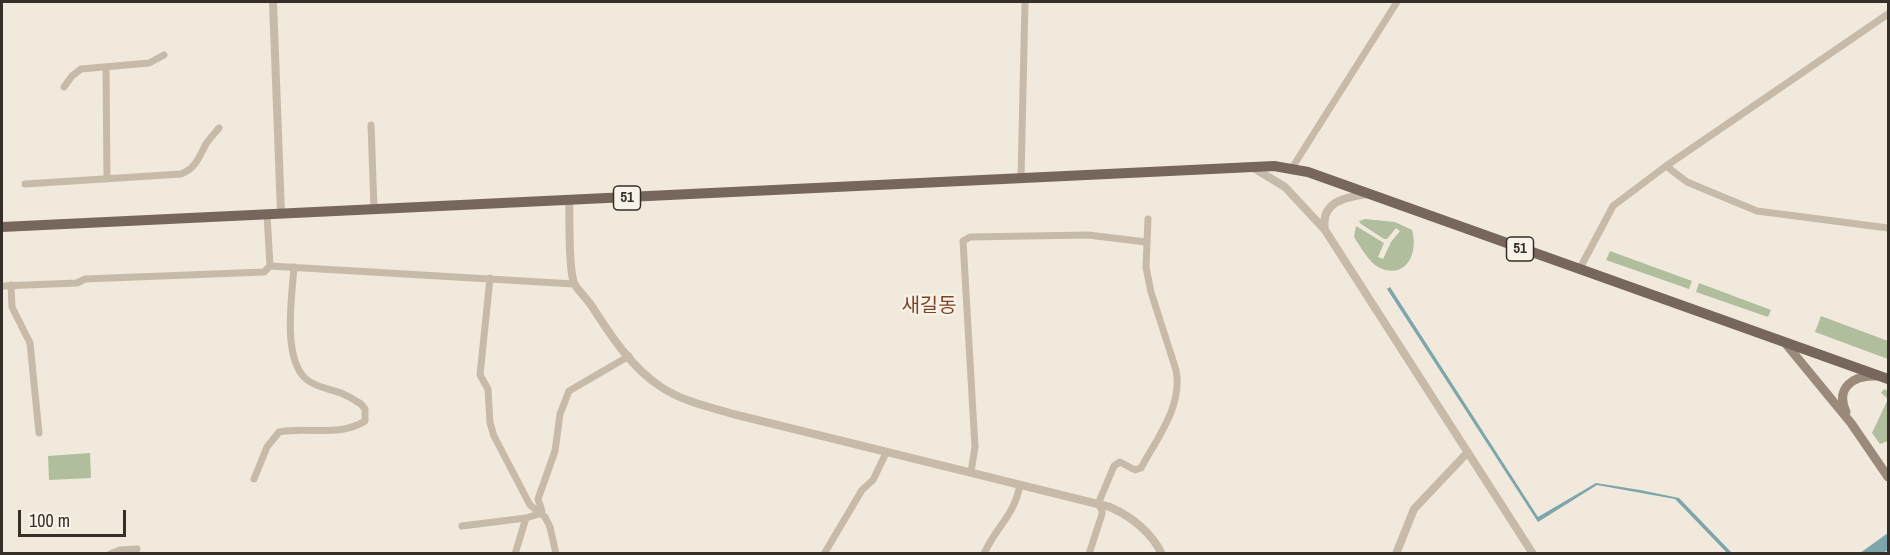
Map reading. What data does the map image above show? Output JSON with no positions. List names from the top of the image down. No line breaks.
{"streets":{"main road":["51"]},"districts":["새길동"],"scale_bar":"100 m"}
